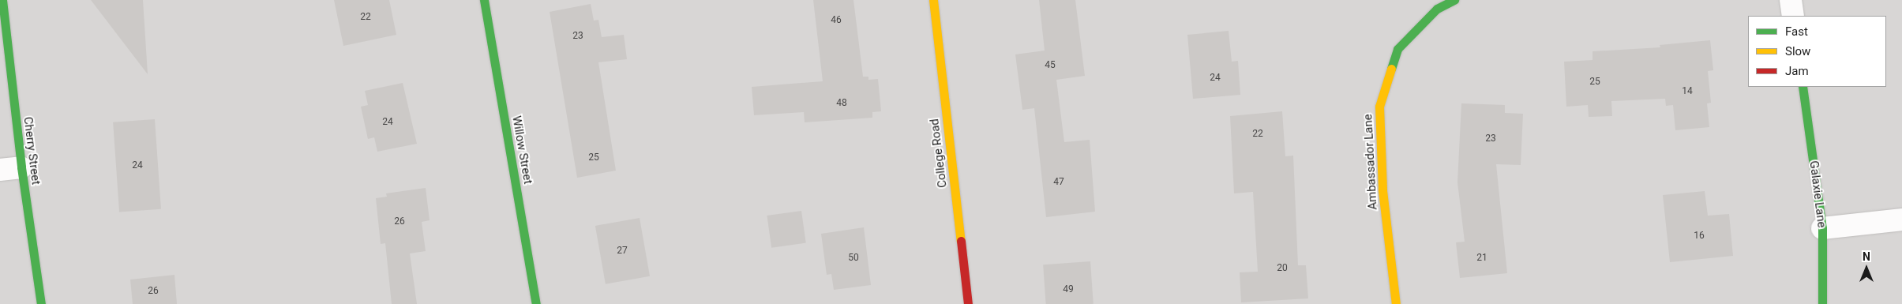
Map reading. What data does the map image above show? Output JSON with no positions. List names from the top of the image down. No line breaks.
{"streets":{"street":["Willow Street","Cherry Street","College Road","Ambassador Lane","Galaxie Lane"]},"house_numbers":["22","46","23","45","24","25","14","48","24","22","23","25","24","47","26","16","27","50","21","20","49","26"],"legend":["Fast","Slow","Jam"],"north":"top"}
